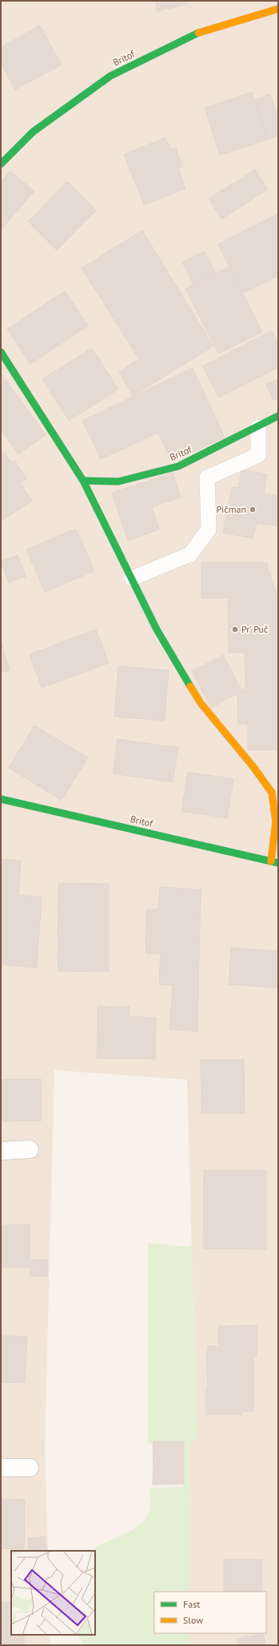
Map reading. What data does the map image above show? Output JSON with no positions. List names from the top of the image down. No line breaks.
{"streets":{"street":["Britof"]},"places":["Pičman","Pr' Puč"],"legend":["Fast","Slow"]}
